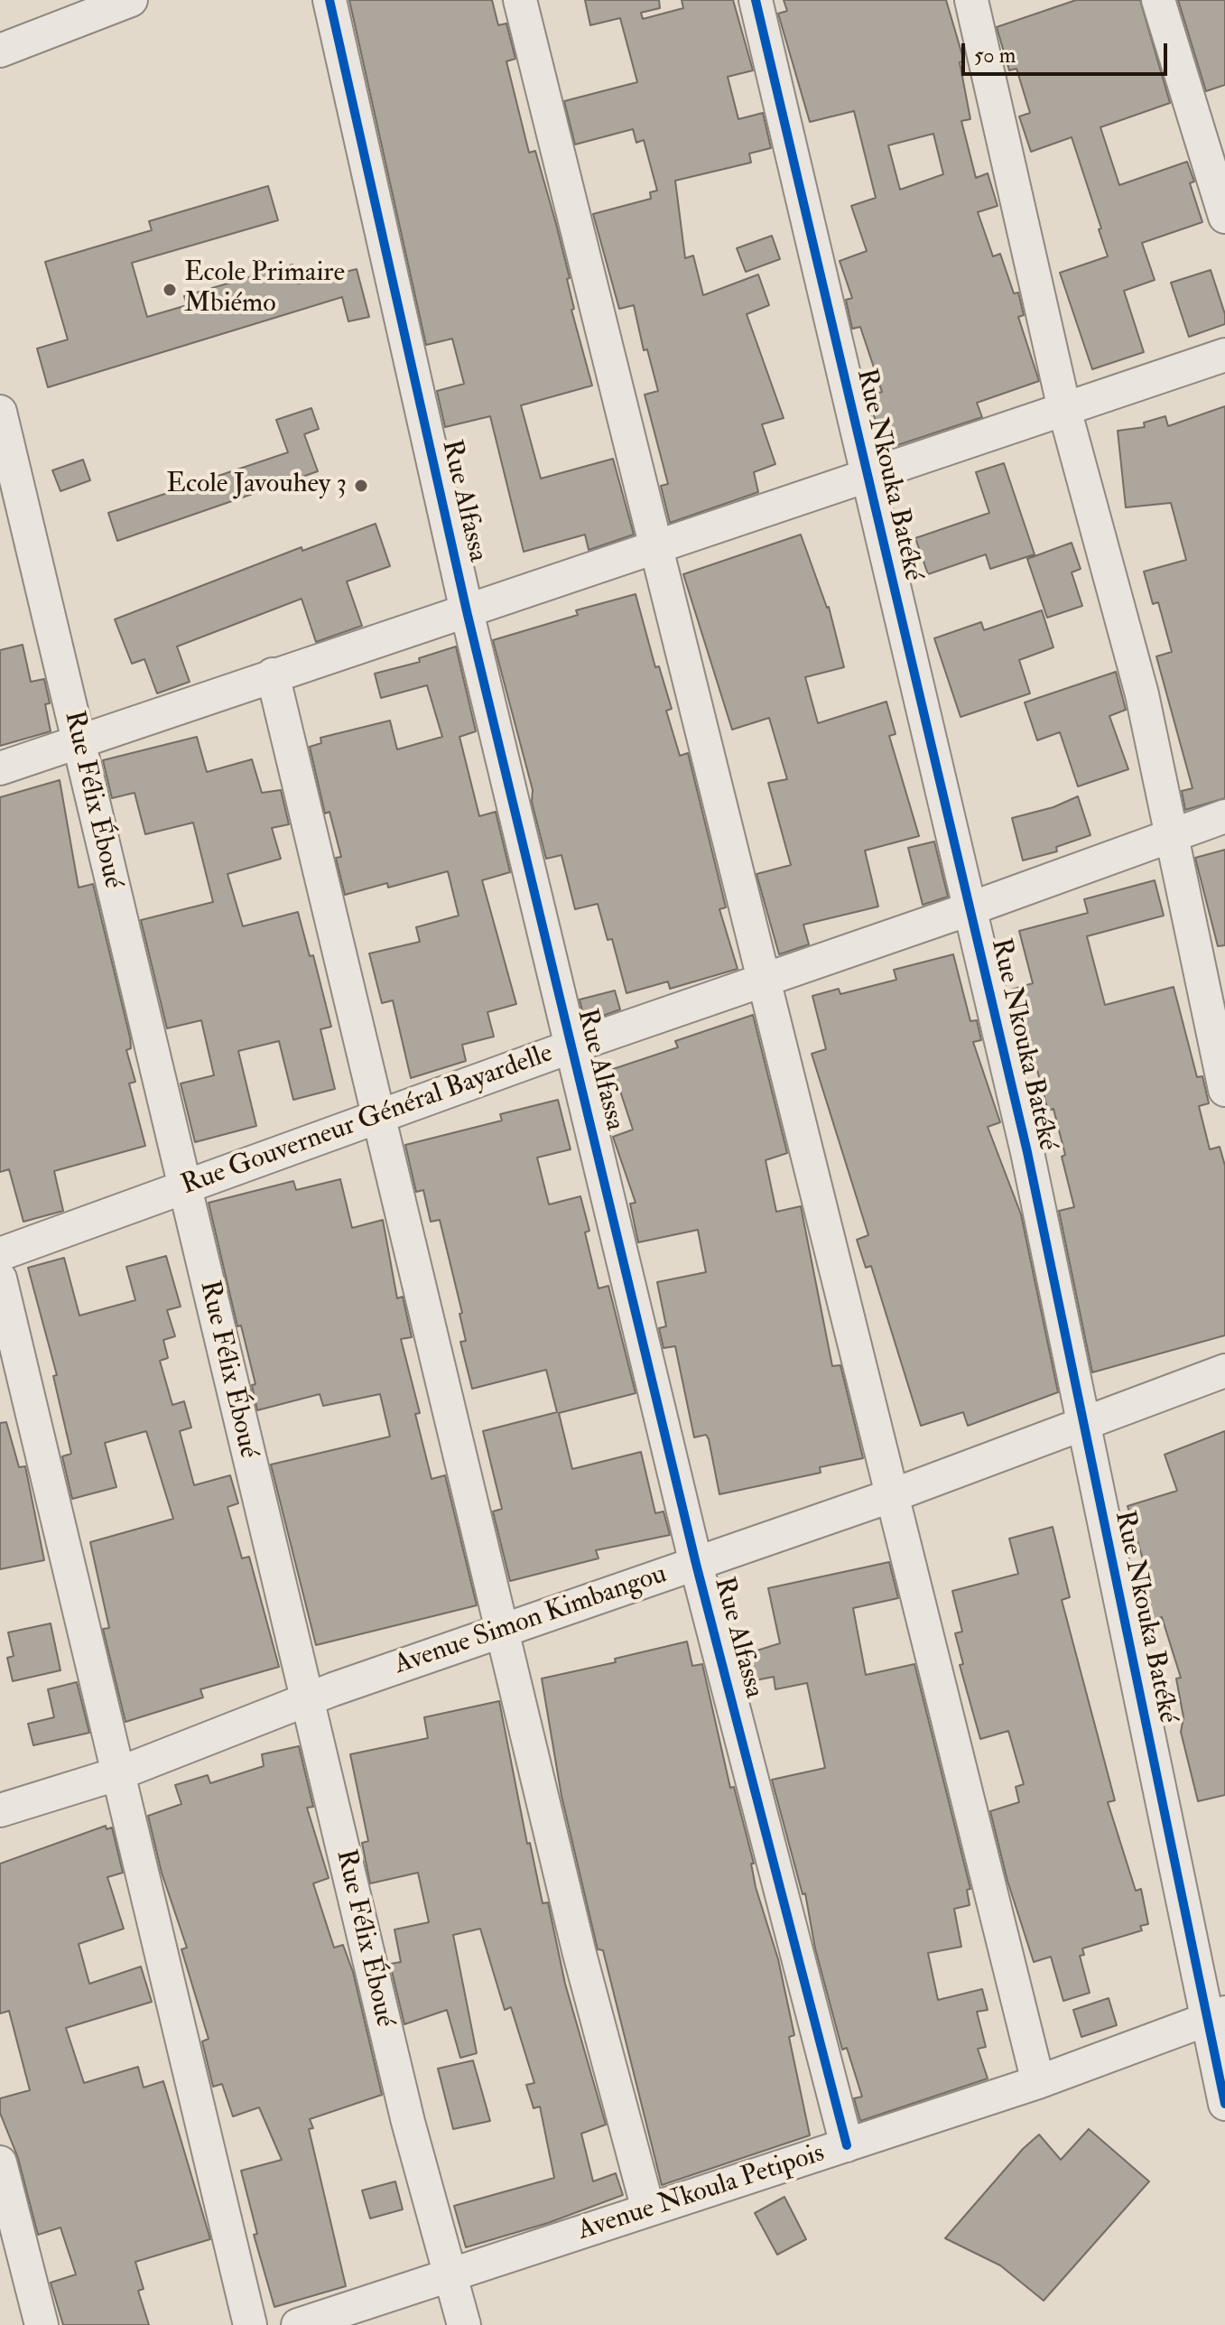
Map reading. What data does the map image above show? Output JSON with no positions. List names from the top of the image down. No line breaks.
{"streets":{"street":["Rue Nkouka Batéké","Rue Alfassa","Rue Félix Éboué","Rue Gouverneur Général Bayardelle","Avenue Simon Kimbangou","Avenue Nkoula Petipois"]},"crossings":[["Rue Nkouka Batéké","Rue Gouverneur Général Bayardelle"],["Rue Nkouka Batéké","Avenue Simon Kimbangou"],["Rue Nkouka Batéké","Avenue Nkoula Petipois"],["Rue Alfassa","Rue Gouverneur Général Bayardelle"],["Rue Alfassa","Avenue Simon Kimbangou"],["Rue Alfassa","Avenue Nkoula Petipois"],["Rue Félix Éboué","Rue Gouverneur Général Bayardelle"],["Rue Félix Éboué","Avenue Simon Kimbangou"],["Rue Félix Éboué","Avenue Nkoula Petipois"]],"places":["Ecole Primaire Mbiémo","Ecole Javouhey 3"],"scale_bar":"50 m"}
